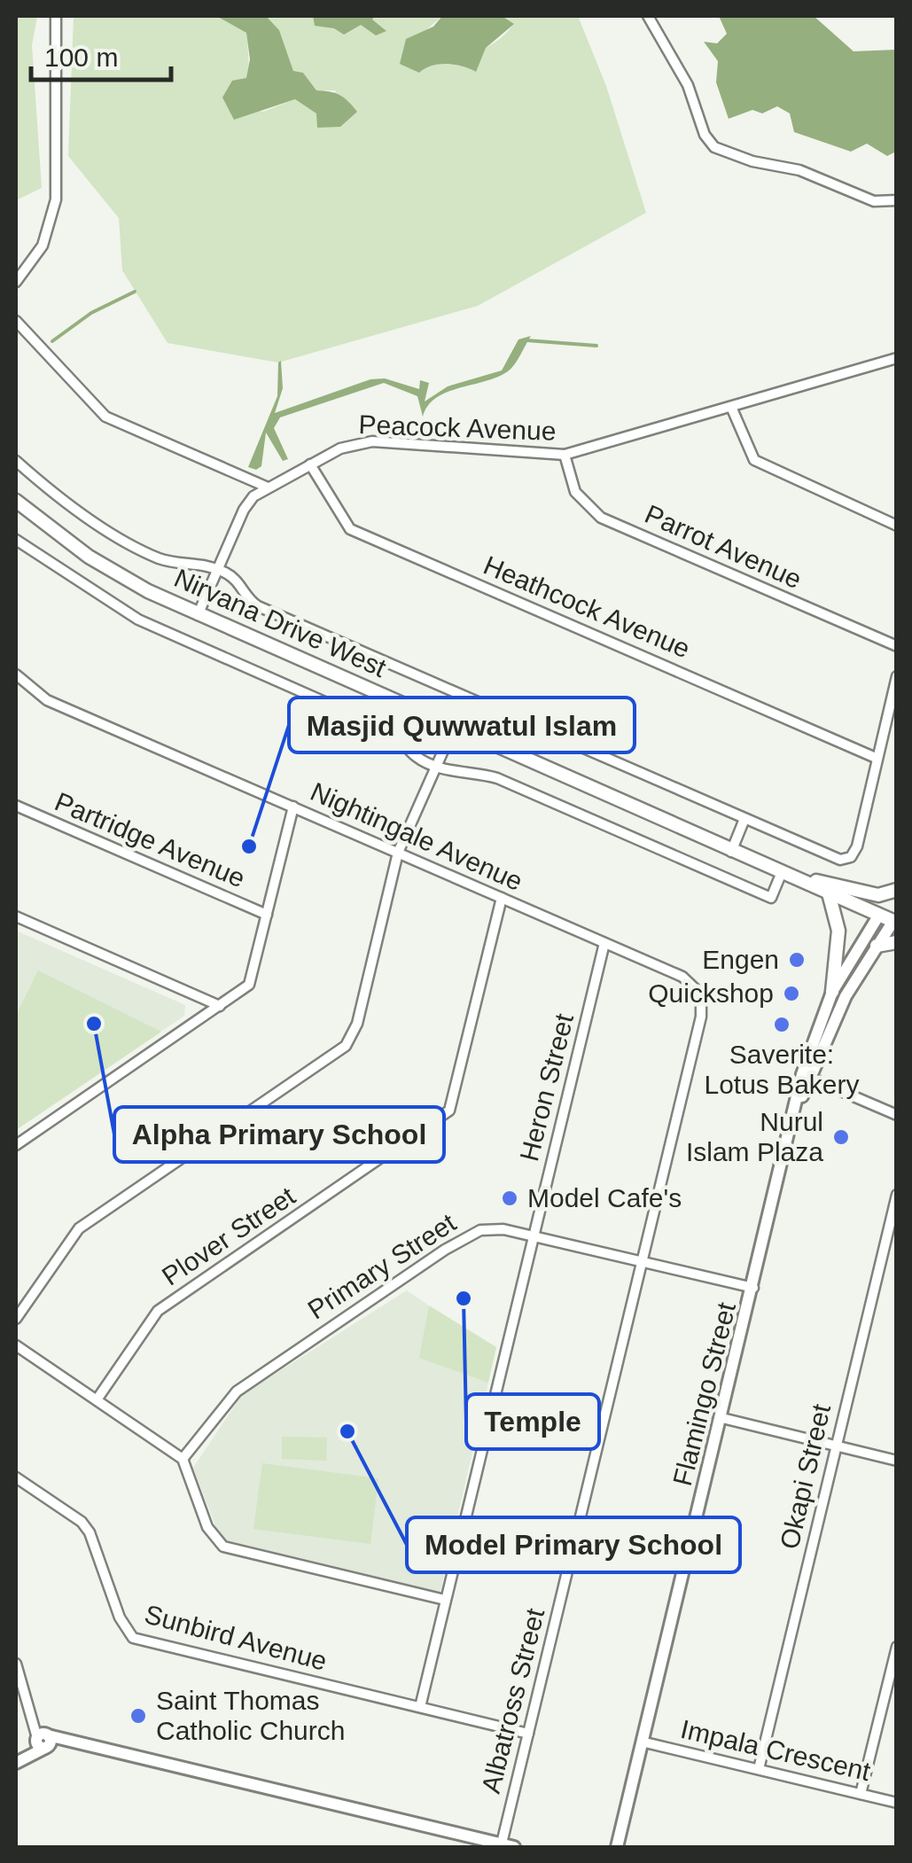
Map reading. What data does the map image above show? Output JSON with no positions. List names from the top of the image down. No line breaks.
{"streets":{"main road":["Nirvana Drive West"],"street":["Peacock Avenue","Parrot Avenue","Heathcock Avenue","Nightingale Avenue","Partridge Avenue","Heron Street","Plover Street","Primary Street","Flamingo Street","Okapi Street","Sunbird Avenue","Albatross Street","Impala Crescent"]},"crossings":[["Peacock Avenue","Parrot Avenue"],["Peacock Avenue","Heathcock Avenue"],["Peacock Avenue","Nirvana Drive West"],["Nirvana Drive West","Flamingo Street"],["Nightingale Avenue","Heron Street"],["Nightingale Avenue","Plover Street"],["Nightingale Avenue","Albatross Street"],["Heron Street","Primary Street"],["Heron Street","Sunbird Avenue"],["Primary Street","Flamingo Street"],["Primary Street","Albatross Street"],["Flamingo Street","Impala Crescent"],["Okapi Street","Impala Crescent"],["Sunbird Avenue","Albatross Street"]],"places":["Masjid Quwwatul Islam","Engen","Quickshop","Alpha Primary School","Saverite: Lotus Bakery","Nurul Islam Plaza","Model Cafe's","Temple","Model Primary School","Saint Thomas Catholic Church"],"scale_bar":"100 m"}
